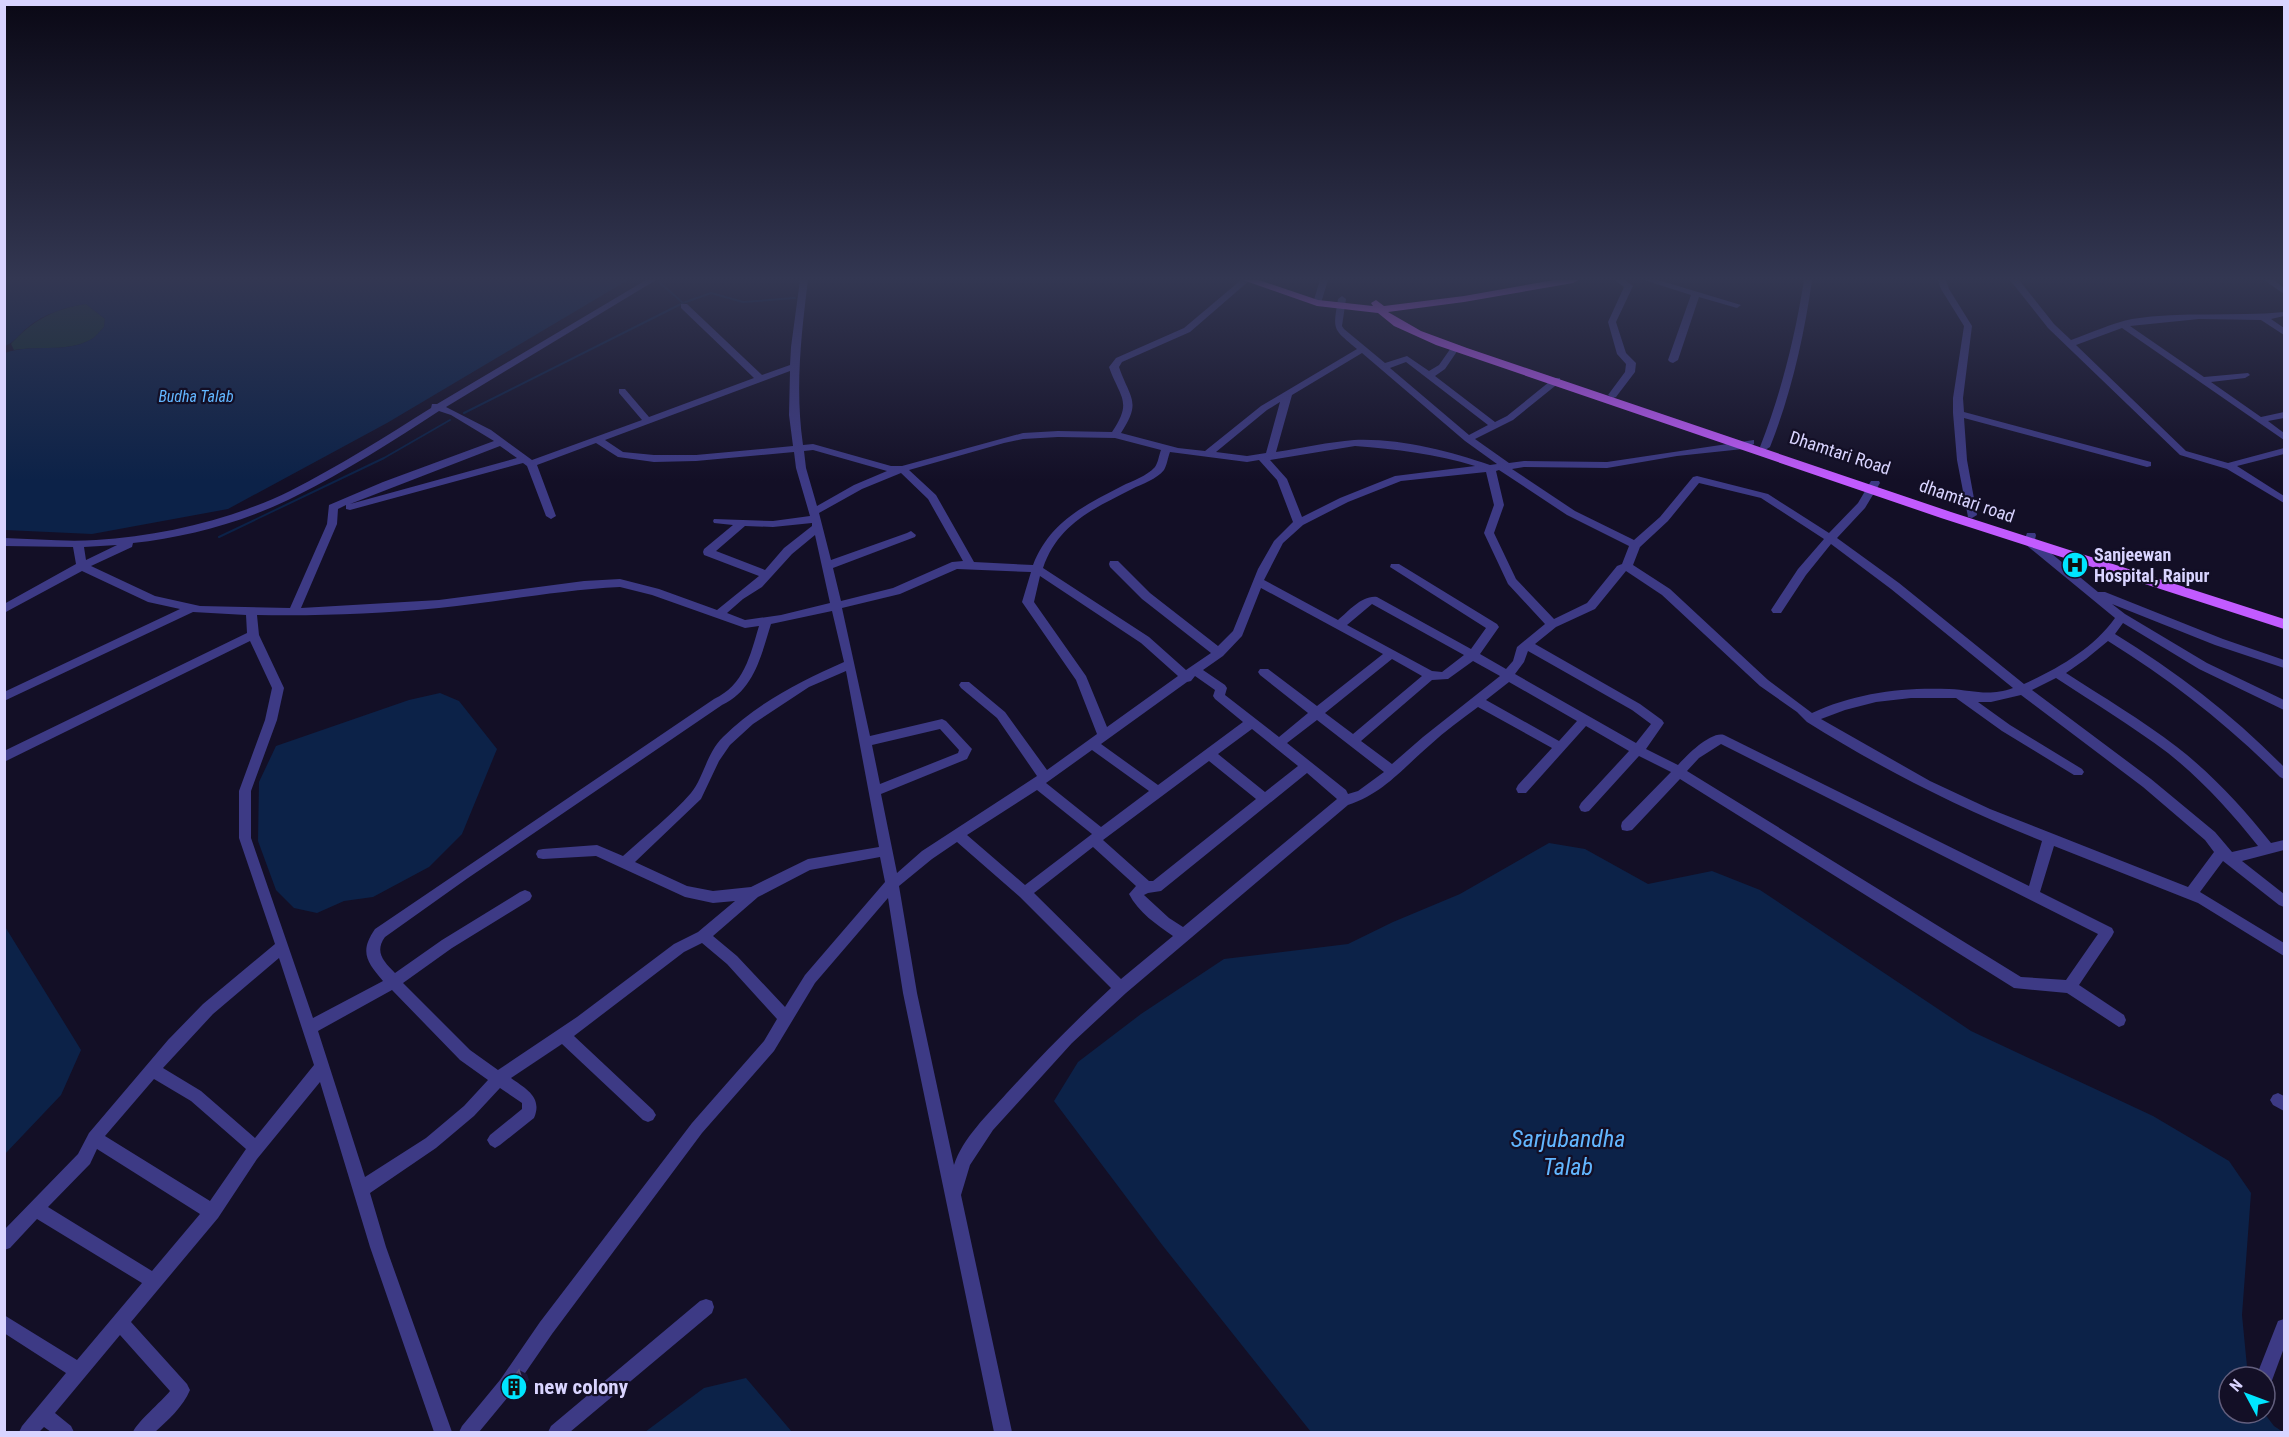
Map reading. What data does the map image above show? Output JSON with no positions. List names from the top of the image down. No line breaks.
{"streets":{"main road":["Dhamtari Road","dhamtari road"]},"crossings":[["Dhamtari Road","dhamtari road"]],"water":["Budha Talab","Sarjubandha Talab"],"places":{"hospital":["Sanjeewan Hospital, Raipur"],"building":["new colony"]},"north":"top left"}
